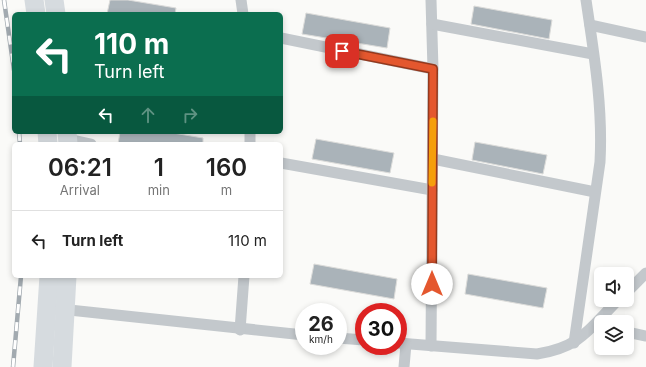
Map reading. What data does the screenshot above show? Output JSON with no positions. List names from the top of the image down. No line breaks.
{"page":{"turn":["110 m","Turn left"],"eta":["06:21","Arrival","1","min","160","m"],"list":[{"name":"Turn left","value":"110 m"}],"speed":"26 km/h","limit":"30"}}
